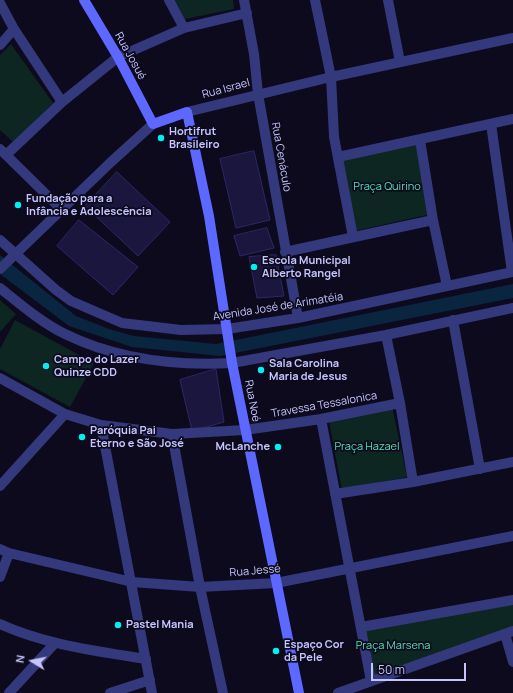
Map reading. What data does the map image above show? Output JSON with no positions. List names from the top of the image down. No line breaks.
{"streets":{"street":["Rua Josué","Rua Israel","Rua Cenáculo","Avenida José de Arimatéia","Rua Noé","Travessa Tessalonica","Rua Jessé"]},"crossings":[["Rua Josué","Rua Israel"],["Rua Israel","Rua Cenáculo"],["Rua Israel","Avenida José de Arimatéia"],["Rua Israel","Rua Noé"],["Rua Cenáculo","Avenida José de Arimatéia"],["Avenida José de Arimatéia","Rua Noé"],["Rua Noé","Travessa Tessalonica"],["Rua Noé","Rua Jessé"]],"parks":["Praça Quirino","Praça Hazael","Praça Marsena"],"places":["Hortifrut Brasileiro","Fundação para a Infância e Adolescência","Escola Municipal Alberto Rangel","Campo do Lazer Quinze CDD","Sala Carolina Maria de Jesus","Paróquia Pai Eterno e São José","McLanche","Pastel Mania","Espaço Cor da Pele"],"scale_bar":"50 m","north":"left"}
